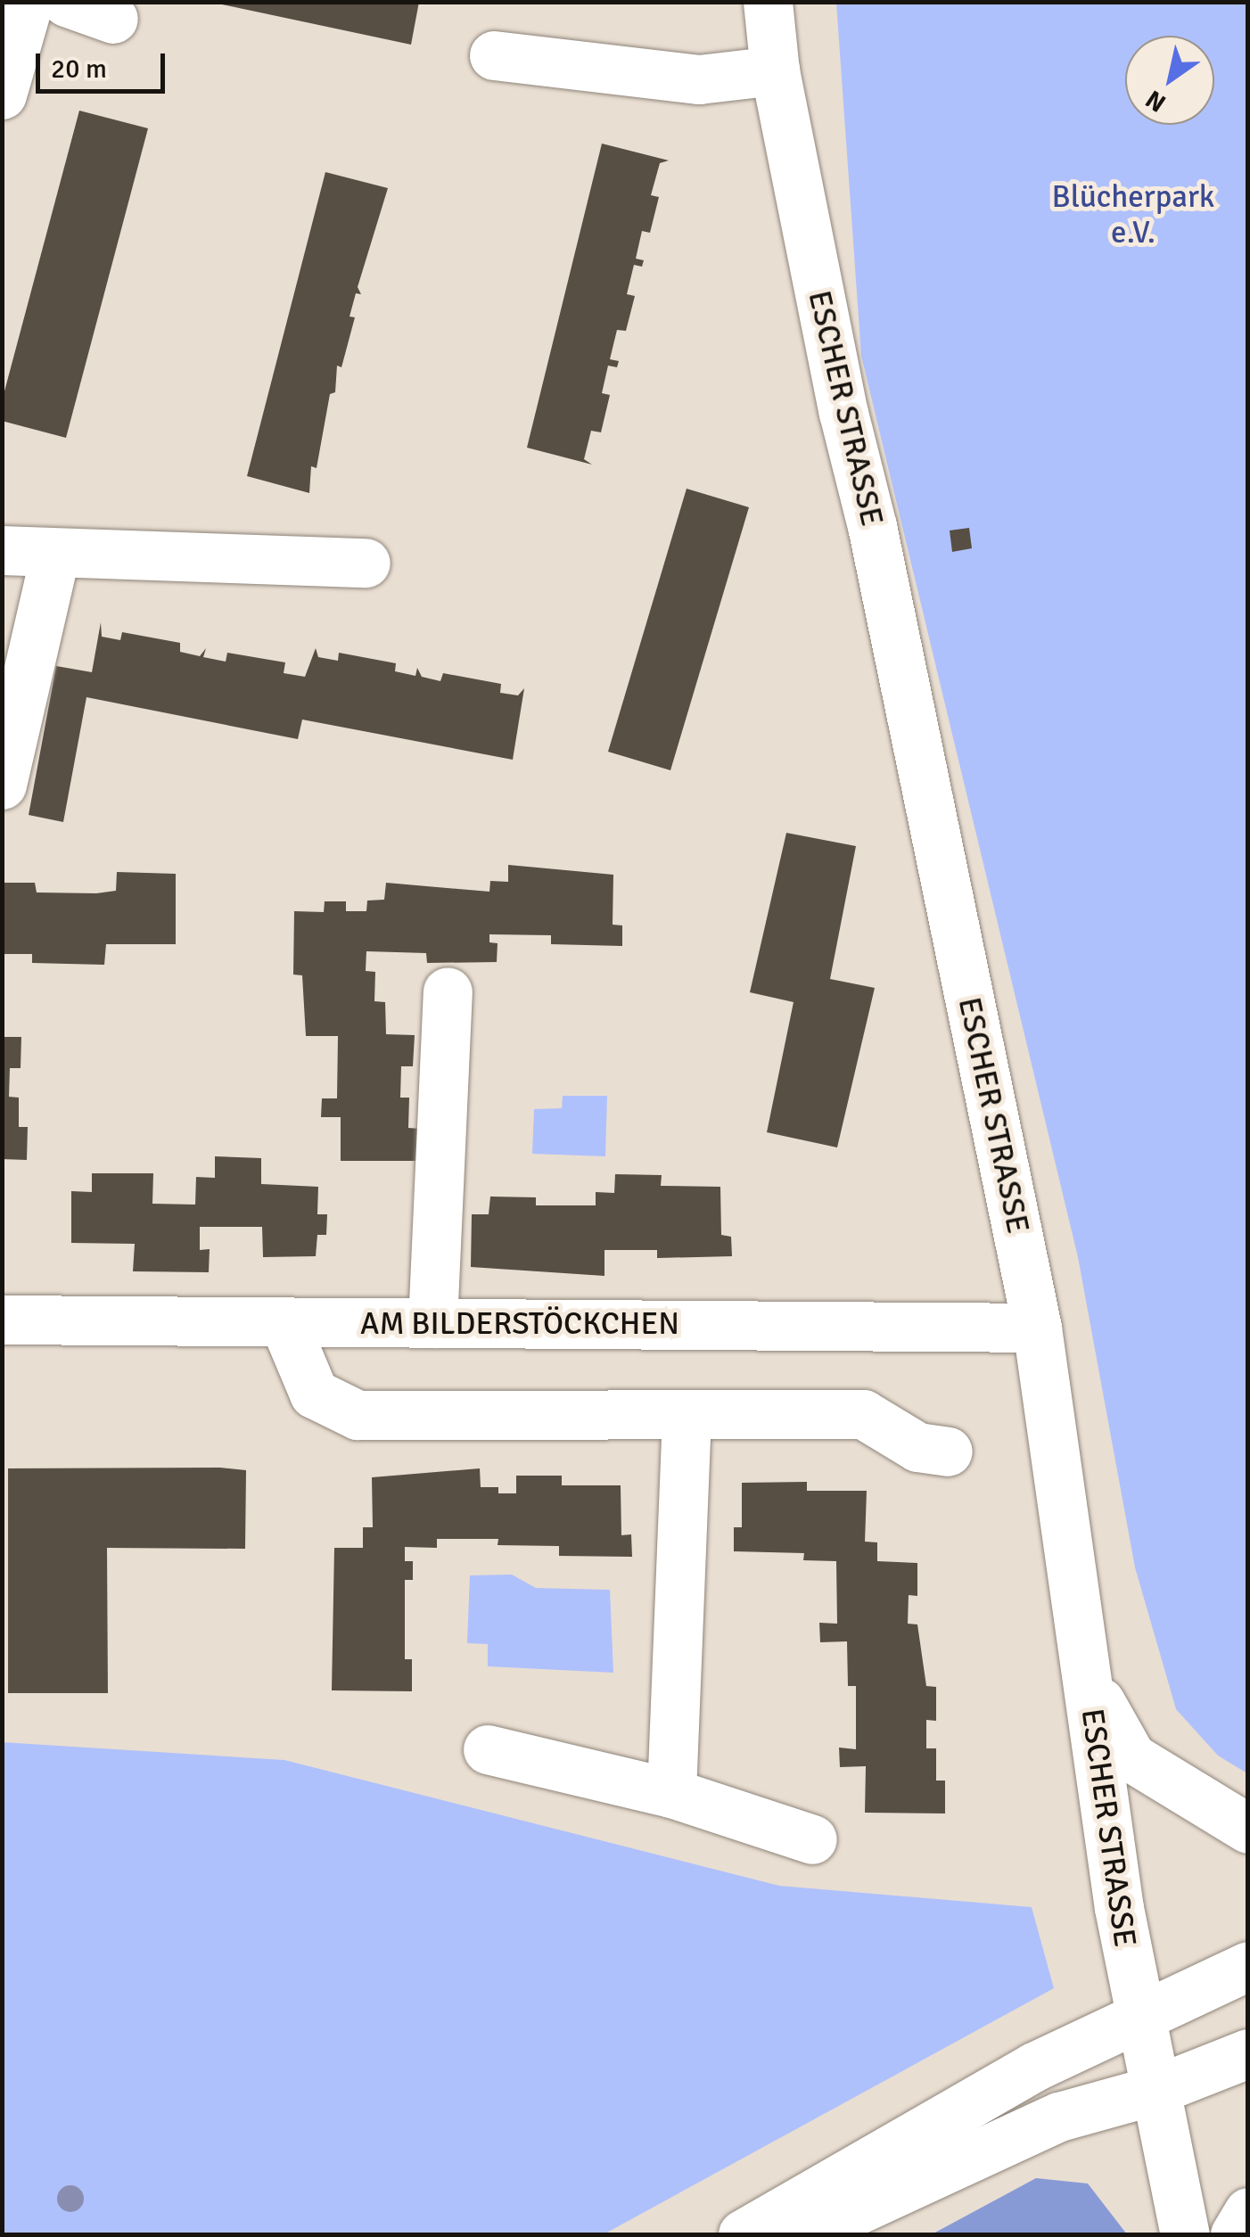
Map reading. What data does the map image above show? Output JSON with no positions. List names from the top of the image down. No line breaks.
{"streets":{"street":["ESCHER STRASSE","AM BILDERSTÖCKCHEN"]},"crossings":[["ESCHER STRASSE","AM BILDERSTÖCKCHEN"]],"parks":["Blücherpark e.V."],"scale_bar":"20 m","north":"bottom left"}
